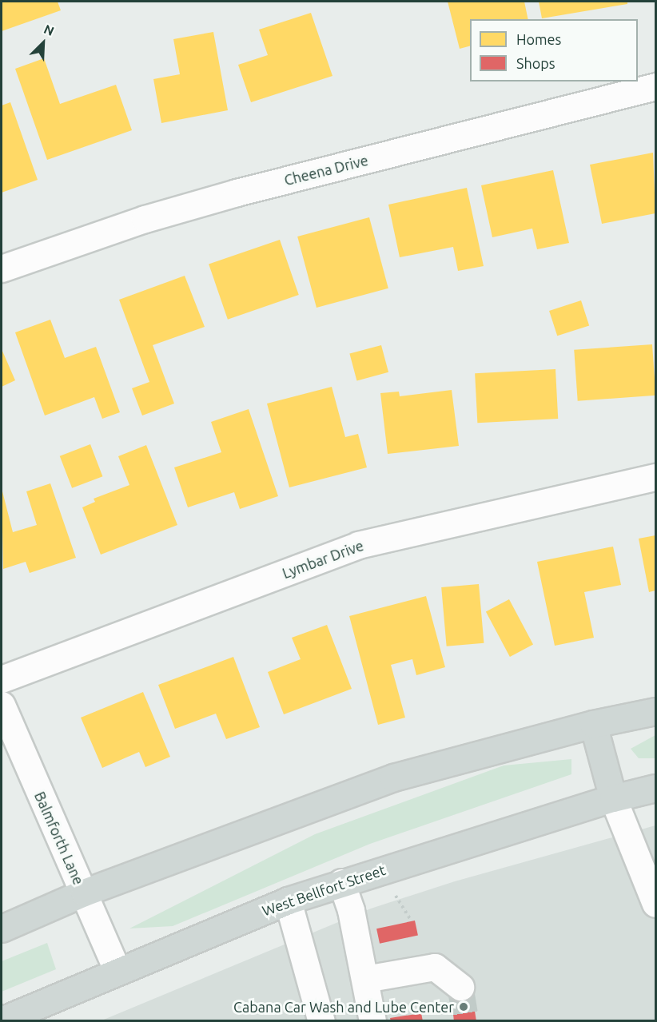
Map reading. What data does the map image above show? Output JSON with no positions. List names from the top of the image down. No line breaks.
{"streets":{"main road":["West Bellfort Street"],"street":["Cheena Drive","Lymbar Drive","Balmforth Lane"]},"crossings":[["Balmforth Lane","West Bellfort Street"]],"places":["Cabana Car Wash and Lube Center"],"legend":["Homes","Shops"],"north":"top right"}
